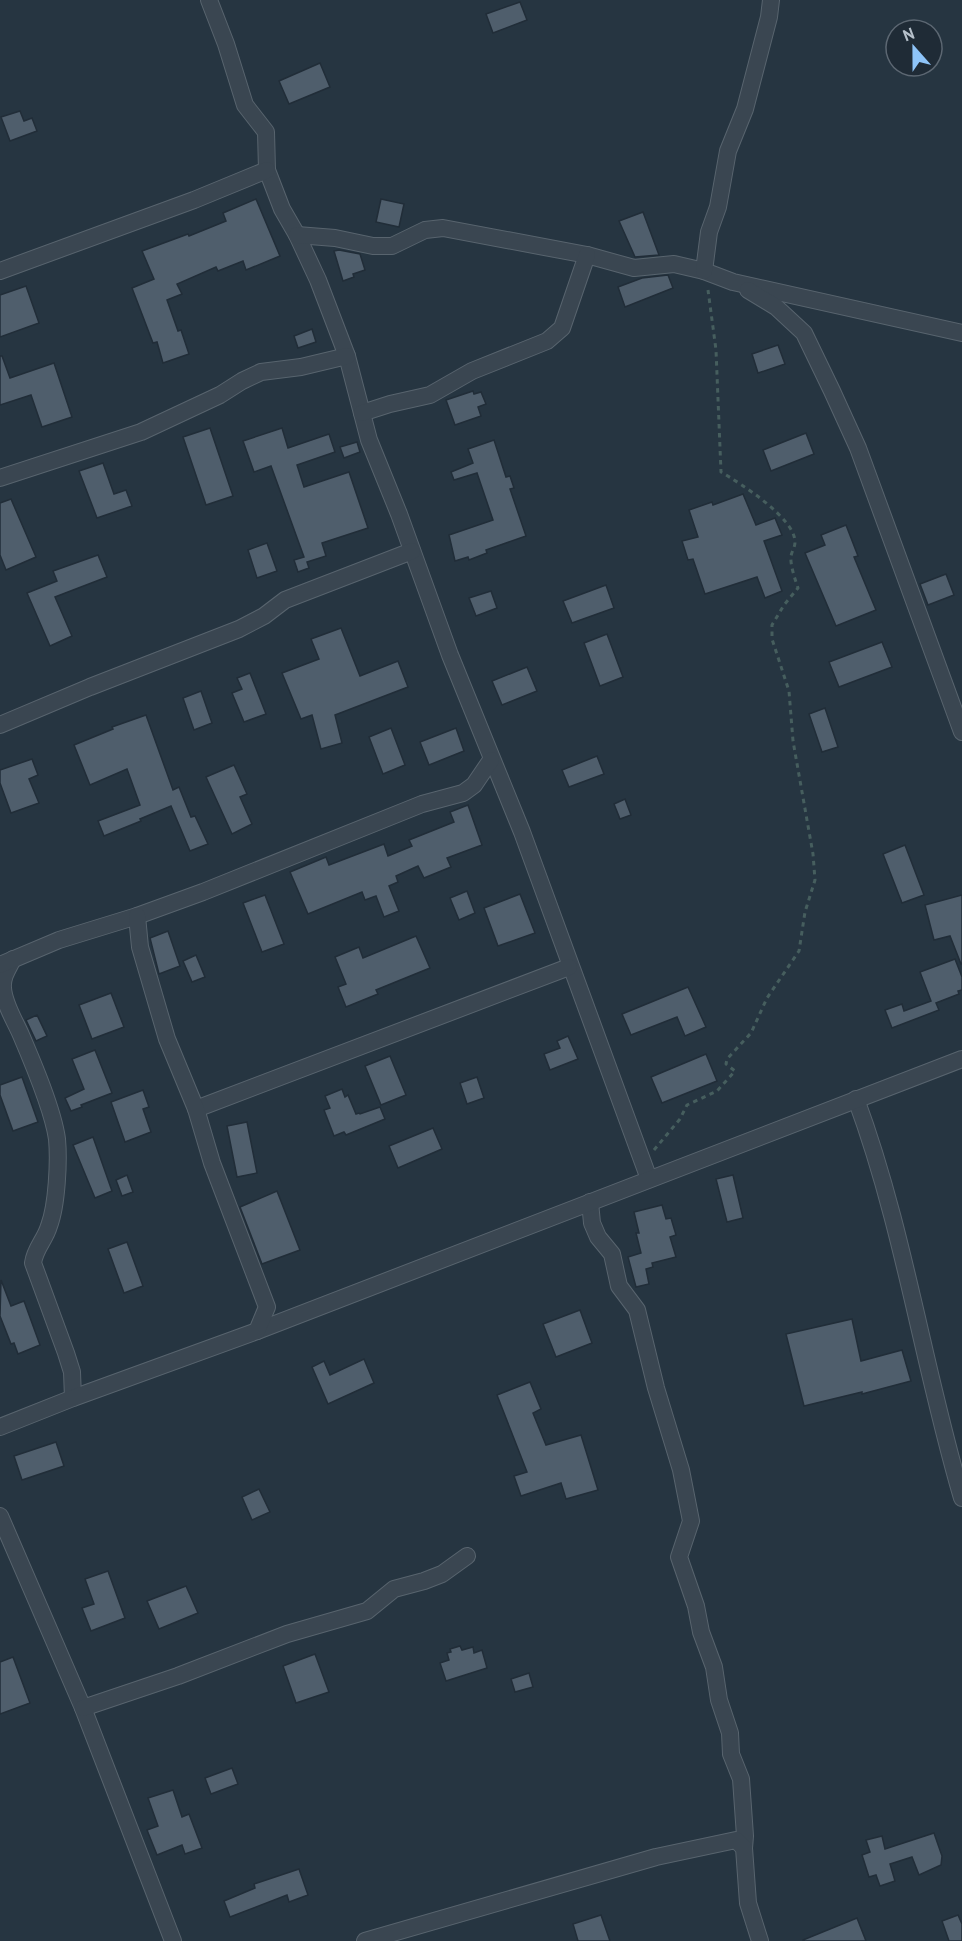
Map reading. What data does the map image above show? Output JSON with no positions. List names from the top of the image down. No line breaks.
{"north":"top"}
